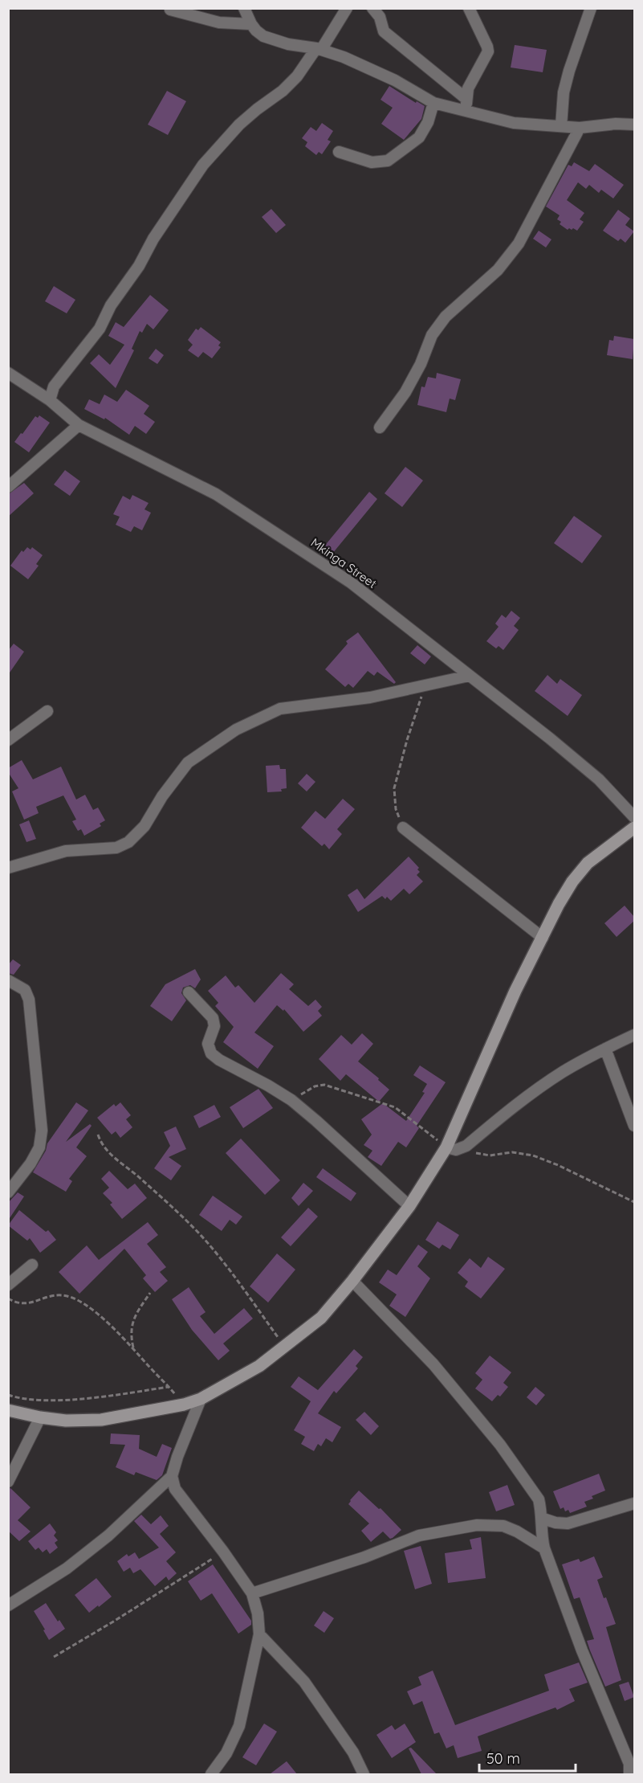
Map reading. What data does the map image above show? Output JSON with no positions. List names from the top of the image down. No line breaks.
{"streets":{"street":["Mkinga Street"]},"scale_bar":"50 m"}
